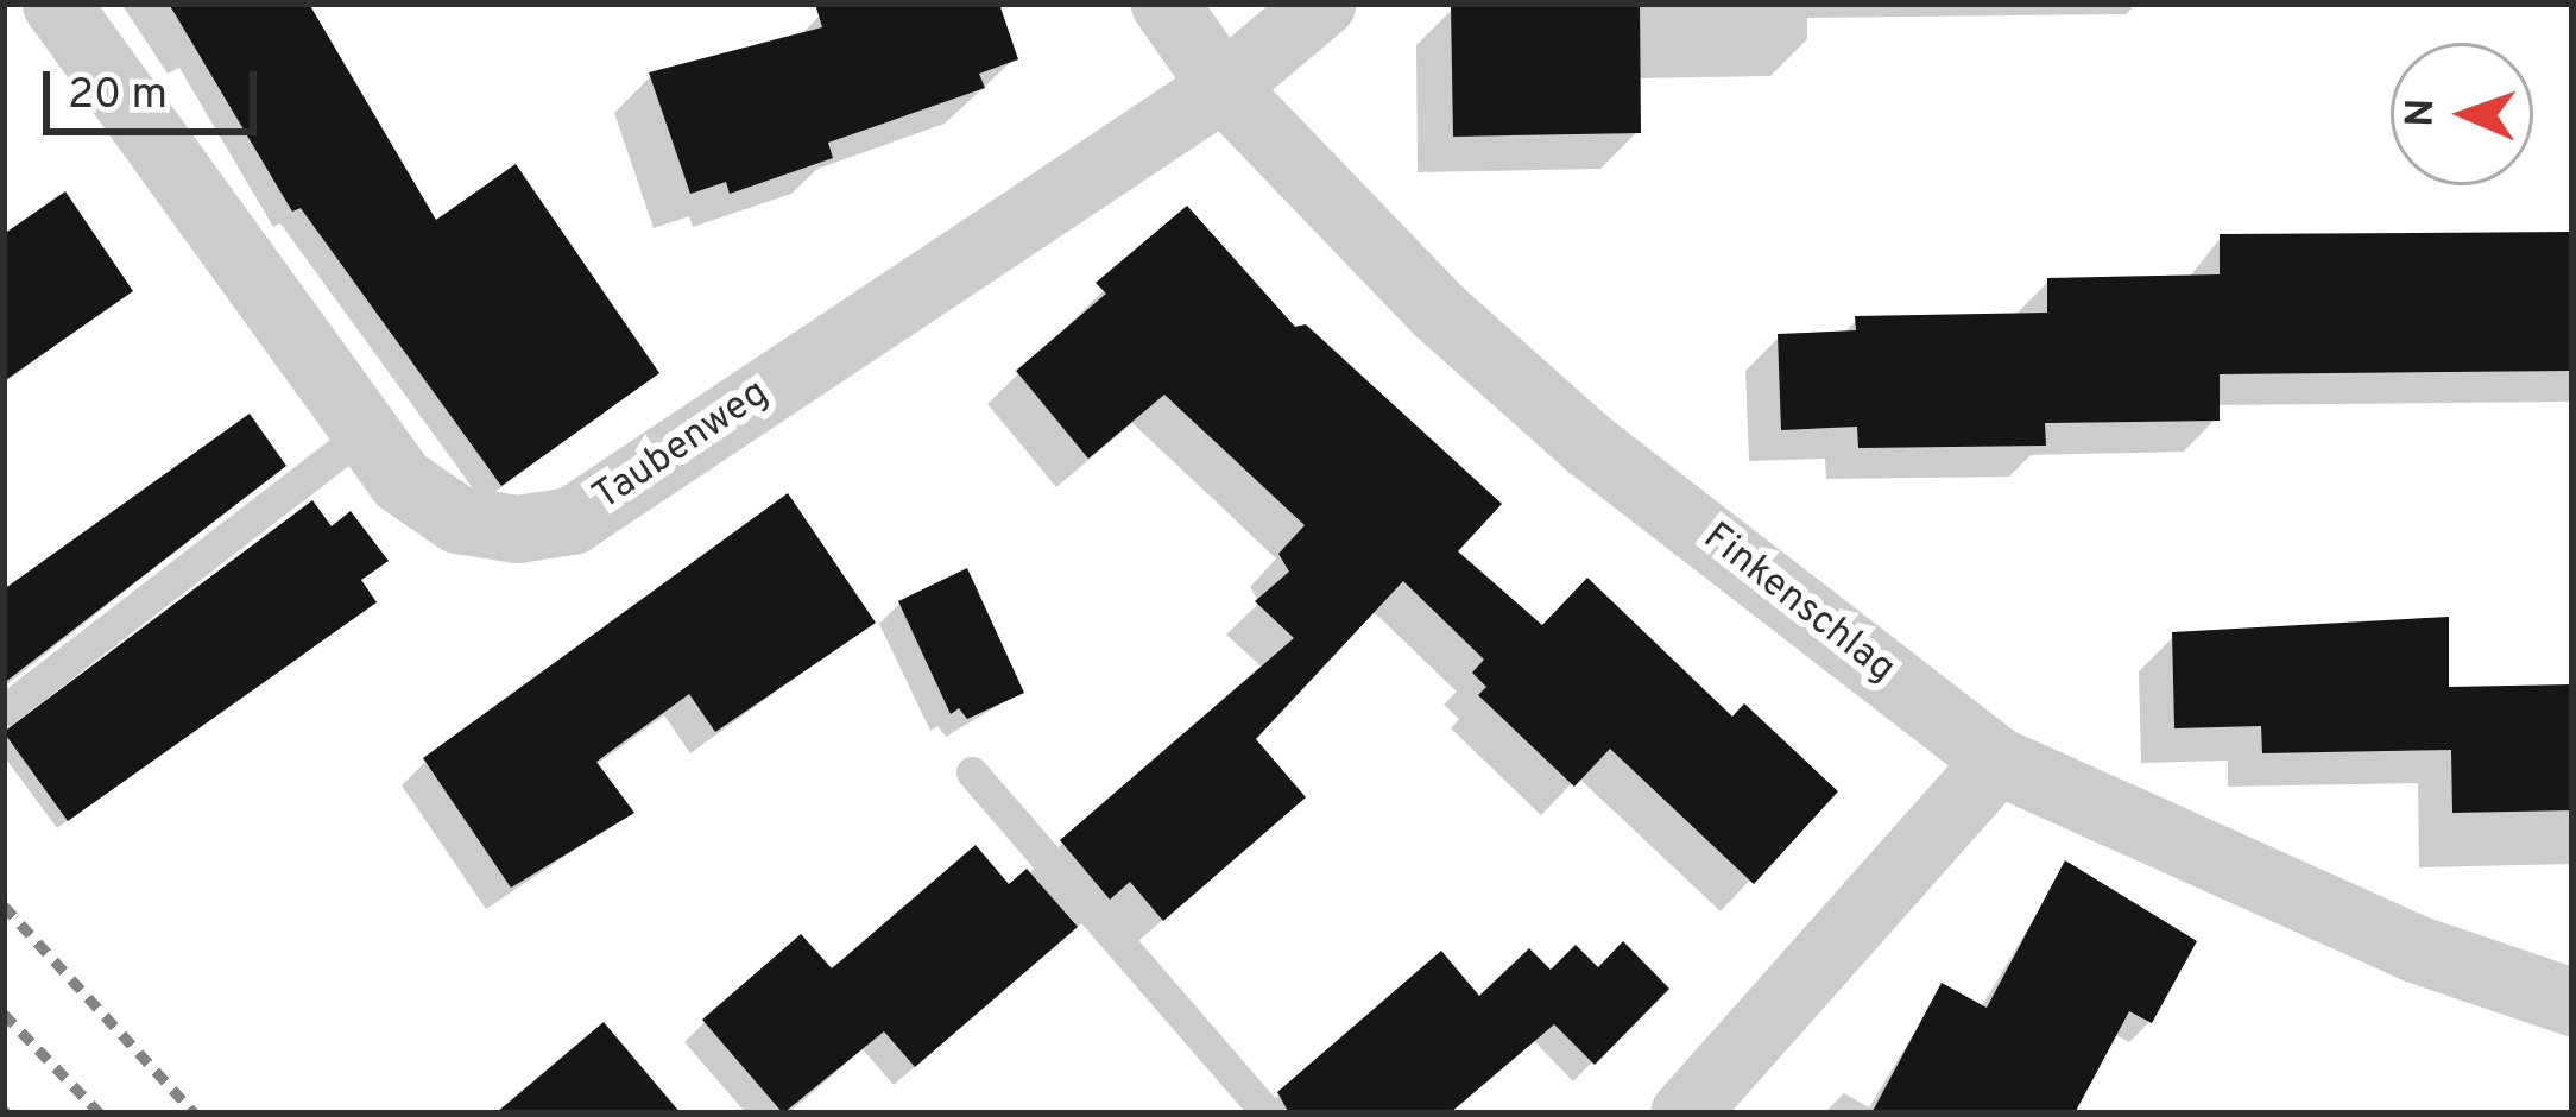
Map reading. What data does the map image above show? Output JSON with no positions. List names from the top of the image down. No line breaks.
{"streets":{"street":["Taubenweg","Finkenschlag"]},"crossings":[["Taubenweg","Finkenschlag"]],"scale_bar":"20 m","north":"left"}
